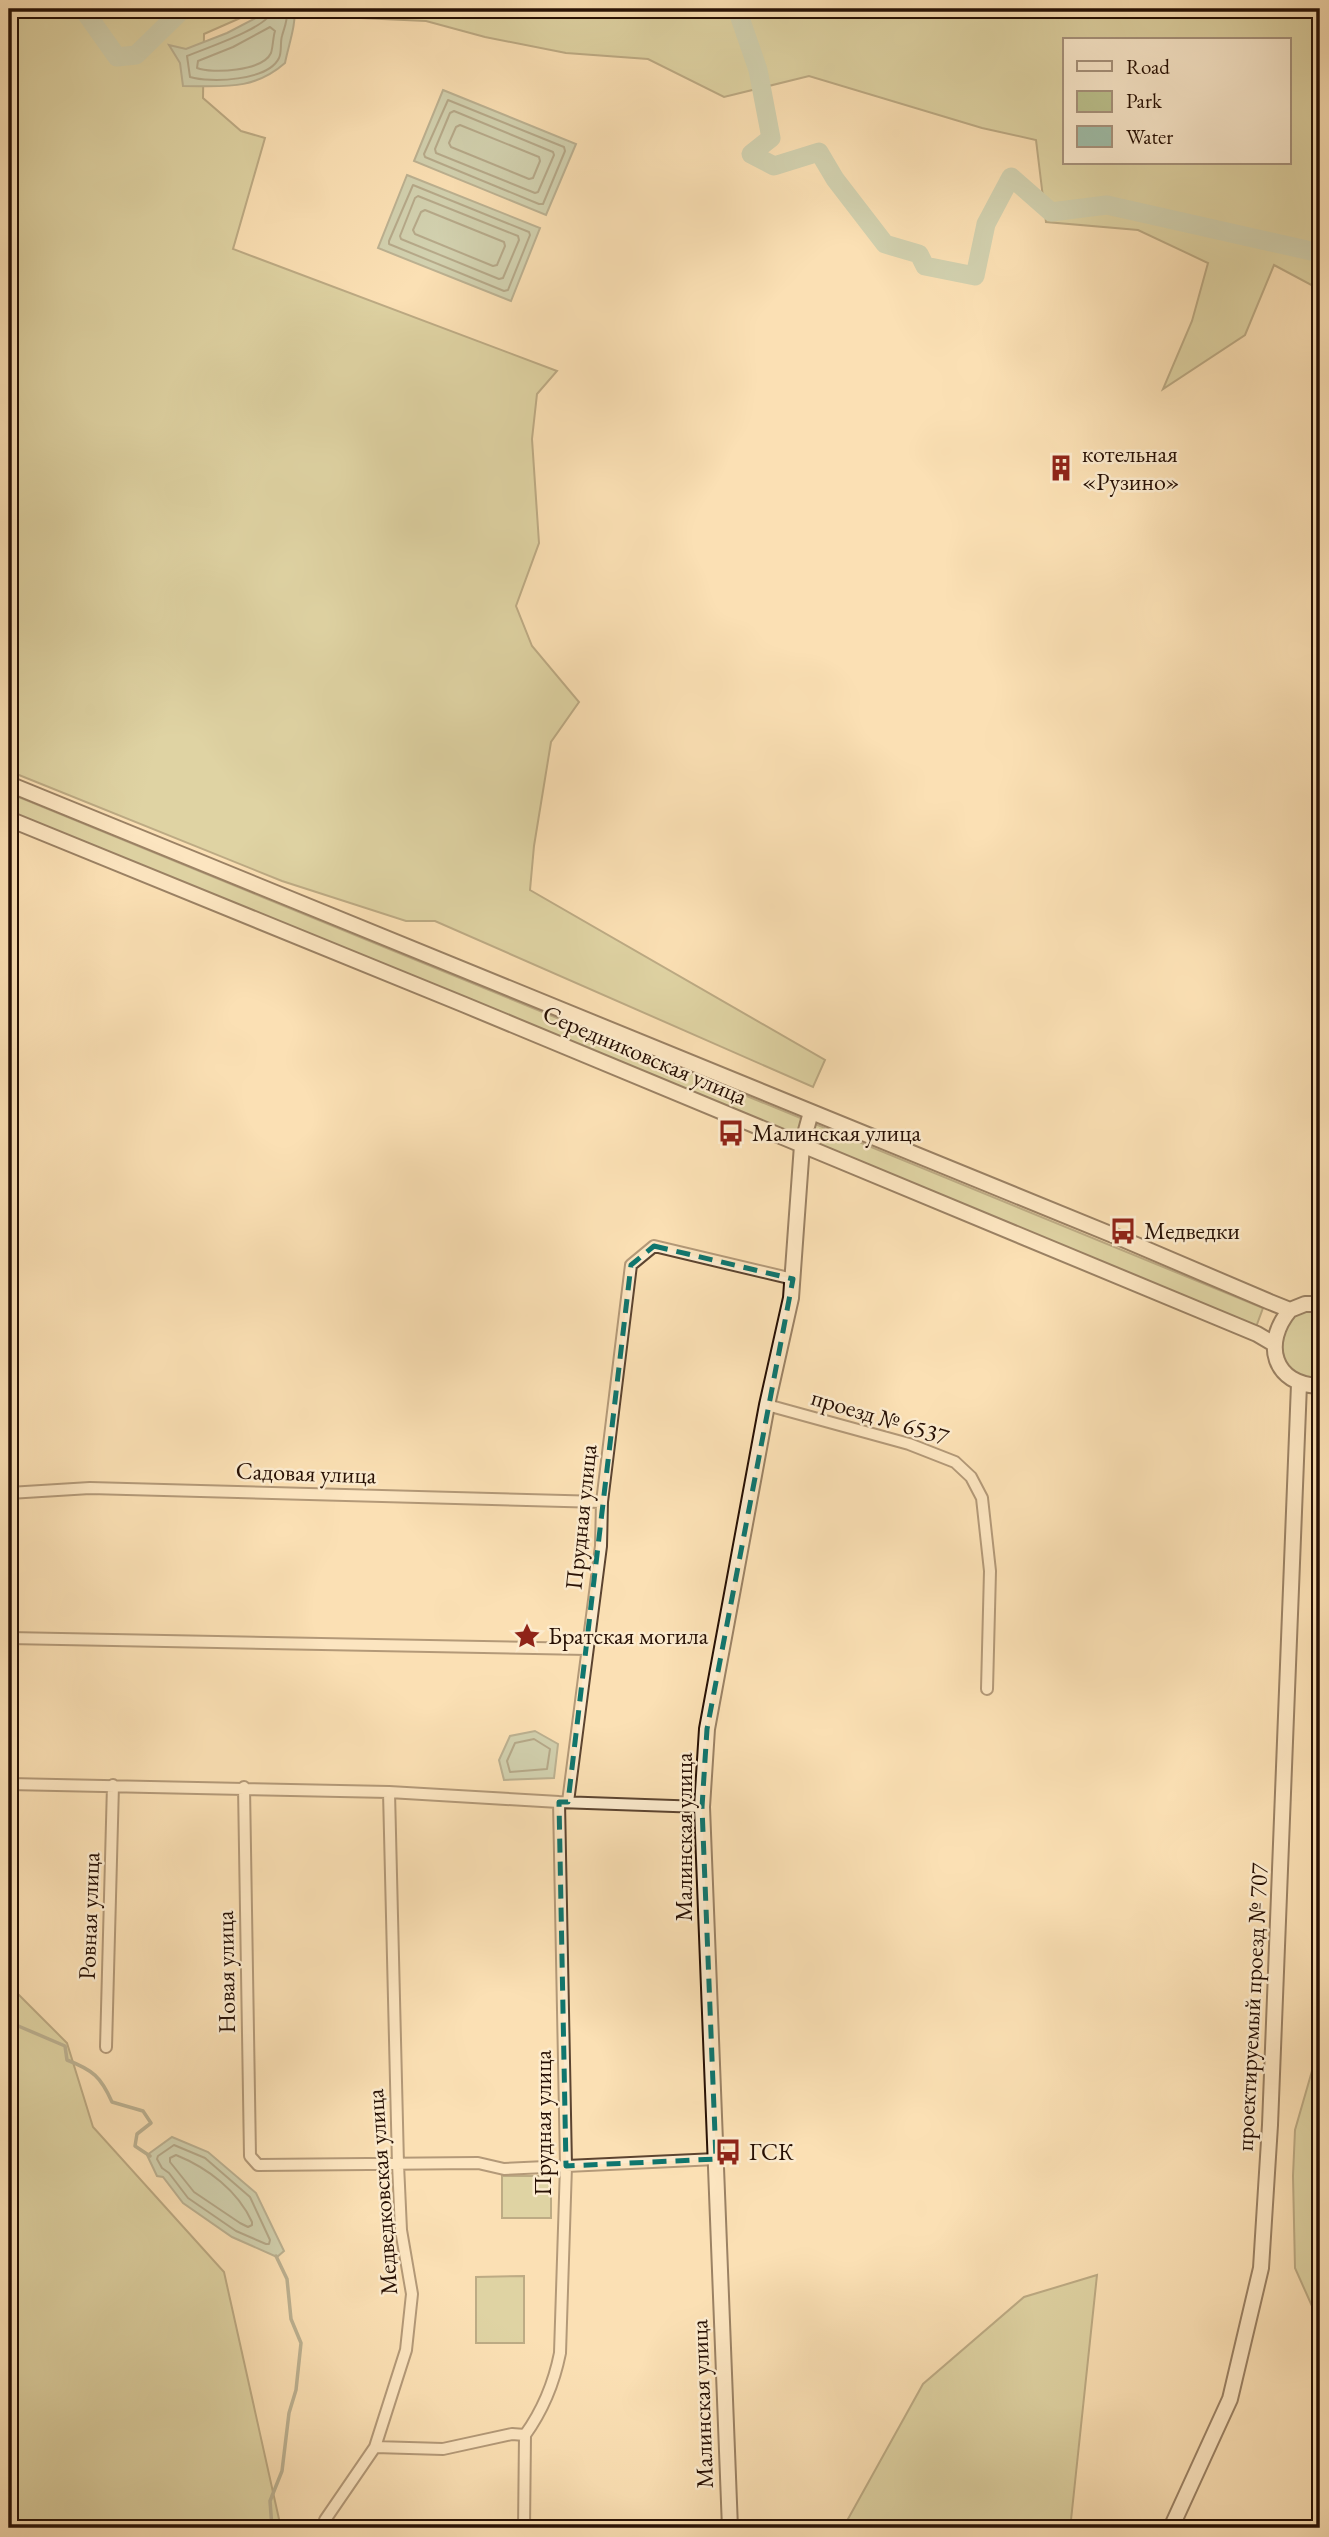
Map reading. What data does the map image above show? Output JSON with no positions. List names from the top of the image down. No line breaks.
{"streets":{"street":["Середниковская улица","проезд № 6537","Садовая улица","Прудная улица","Малинская улица","Ровная улица","Новая улица","проектируемый проезд № 707","Медведковская улица"]},"crossings":[["Середниковская улица","Малинская улица"],["проезд № 6537","Малинская улица"],["Садовая улица","Прудная улица"],["Прудная улица","Малинская улица"],["Новая улица","Медведковская улица"]],"places":{"building":["котельная «Рузино»"],"bus stop":["Малинская улица","Медведки","ГСК"],"place":["Братская могила"]},"legend":["Road","Park","Water"]}
